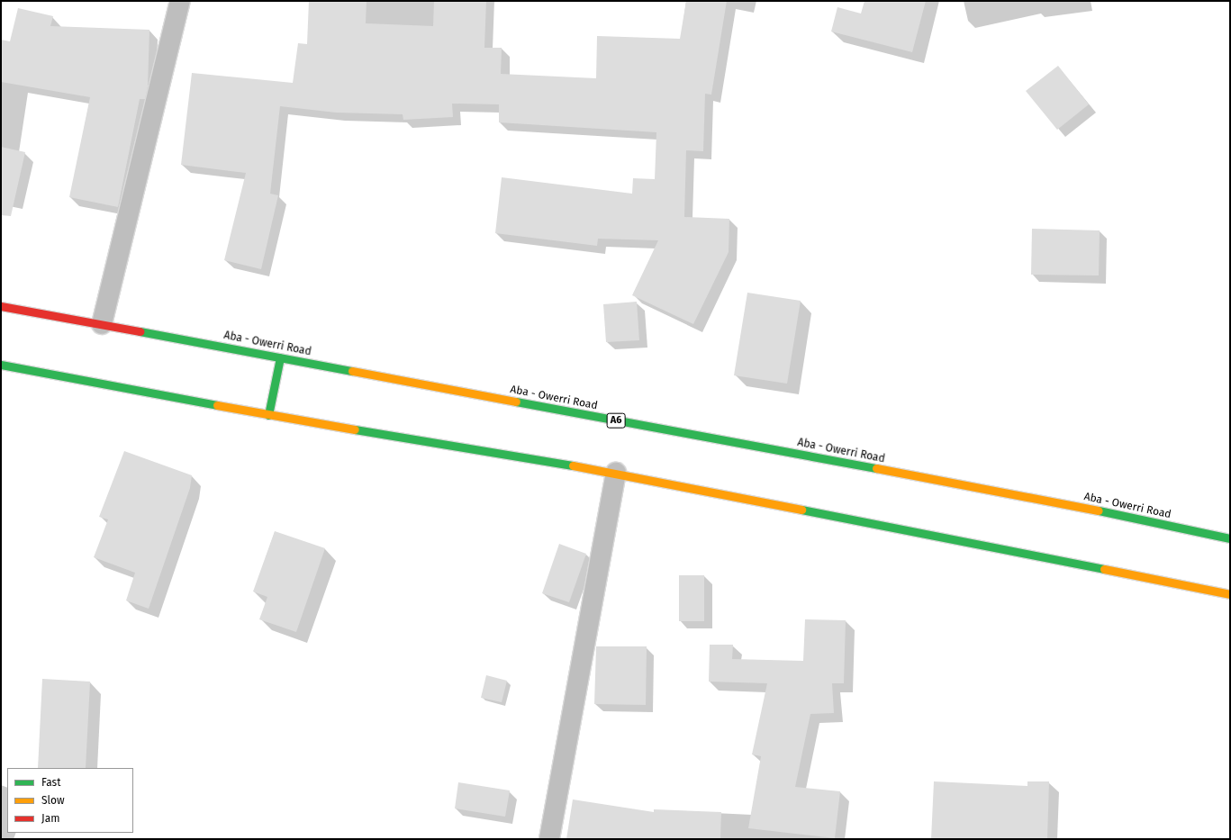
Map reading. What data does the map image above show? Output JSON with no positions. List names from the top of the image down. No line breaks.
{"streets":{"highway":["Aba - Owerri Road","A6"]},"legend":["Fast","Slow","Jam"]}
